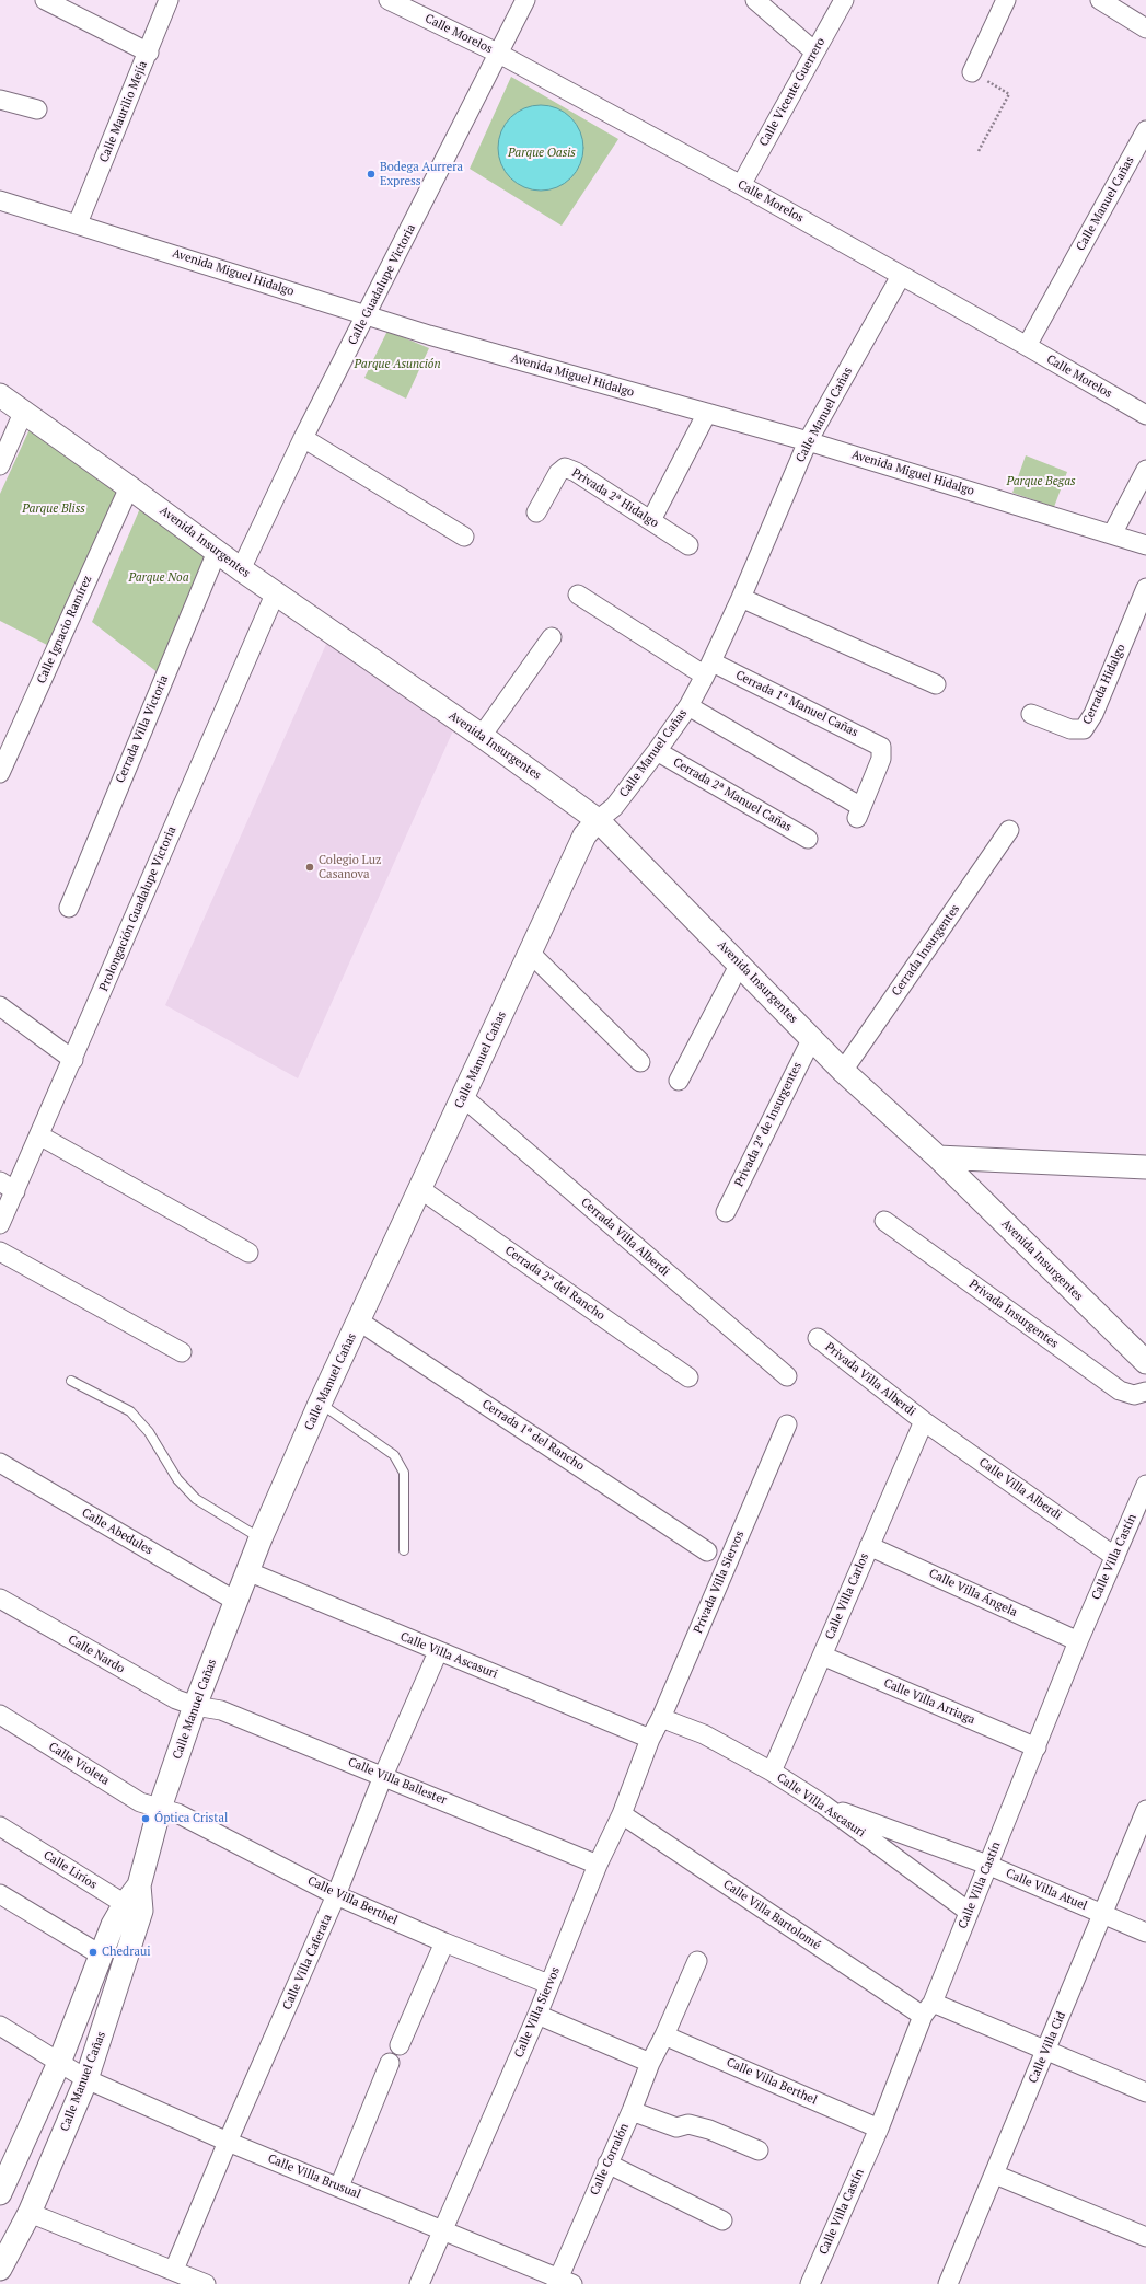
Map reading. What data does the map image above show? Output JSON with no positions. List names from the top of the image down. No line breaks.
{"streets":{"street":["Calle Morelos","Calle Vicente Guerrero","Calle Maurilio Mejía","Calle Manuel Cañas","Avenida Miguel Hidalgo","Calle Guadalupe Victoria","Privada 2ª Hidalgo","Avenida Insurgentes","Calle Ignacio Ramírez","Cerrada Hidalgo","Cerrada 1ª Manuel Cañas","Cerrada Villa Victoria","Cerrada 2ª Manuel Cañas","Prolongación Guadalupe Victoria","Cerrada Insurgentes","Privada 2ª de Insurgentes","Cerrada Villa Alberdi","Cerrada 2ª del Rancho","Privada Insurgentes","Privada Villa Alberdi","Cerrada 1ª del Rancho","Calle Villa Alberdi","Calle Abedules","Calle Villa Castín","Privada Villa Siervos","Calle Villa Ángela","Calle Villa Carlos","Calle Nardo","Calle Villa Ascasuri","Calle Villa Arriaga","Calle Violeta","Calle Villa Ballester","Calle Lirios","Calle Villa Atuel","Calle Villa Berthel","Calle Villa Bartolomé","Calle Villa Caferata","Calle Villa Siervos","Calle Villa Cid","Calle Corralón","Calle Villa Brusual"]},"crossings":[["Calle Morelos","Calle Vicente Guerrero"],["Calle Morelos","Calle Manuel Cañas"],["Calle Morelos","Calle Guadalupe Victoria"],["Calle Maurilio Mejía","Avenida Miguel Hidalgo"],["Calle Manuel Cañas","Avenida Miguel Hidalgo"],["Calle Manuel Cañas","Avenida Insurgentes"],["Calle Manuel Cañas","Cerrada 1ª Manuel Cañas"],["Calle Manuel Cañas","Cerrada 2ª Manuel Cañas"],["Calle Manuel Cañas","Cerrada Villa Alberdi"],["Calle Manuel Cañas","Cerrada 2ª del Rancho"],["Calle Manuel Cañas","Cerrada 1ª del Rancho"],["Calle Manuel Cañas","Calle Abedules"],["Calle Manuel Cañas","Calle Nardo"],["Calle Manuel Cañas","Calle Villa Ascasuri"],["Calle Manuel Cañas","Calle Violeta"],["Calle Manuel Cañas","Calle Villa Ballester"],["Calle Manuel Cañas","Calle Lirios"],["Calle Manuel Cañas","Calle Villa Berthel"],["Calle Manuel Cañas","Calle Villa Brusual"],["Avenida Miguel Hidalgo","Calle Guadalupe Victoria"],["Calle Guadalupe Victoria","Avenida Insurgentes"],["Avenida Insurgentes","Calle Ignacio Ramírez"],["Avenida Insurgentes","Cerrada Villa Victoria"],["Avenida Insurgentes","Prolongación Guadalupe Victoria"],["Avenida Insurgentes","Cerrada Insurgentes"],["Avenida Insurgentes","Privada 2ª de Insurgentes"],["Privada Villa Alberdi","Calle Villa Alberdi"],["Privada Villa Alberdi","Calle Villa Carlos"],["Calle Villa Alberdi","Calle Villa Castín"],["Calle Villa Alberdi","Calle Villa Carlos"],["Calle Villa Castín","Calle Villa Ángela"],["Calle Villa Castín","Calle Villa Ascasuri"],["Calle Villa Castín","Calle Villa Arriaga"],["Calle Villa Castín","Calle Villa Atuel"],["Calle Villa Castín","Calle Villa Berthel"],["Calle Villa Castín","Calle Villa Bartolomé"],["Privada Villa Siervos","Calle Villa Ascasuri"],["Privada Villa Siervos","Calle Villa Siervos"],["Calle Villa Ángela","Calle Villa Carlos"],["Calle Villa Carlos","Calle Villa Ascasuri"],["Calle Villa Carlos","Calle Villa Arriaga"],["Calle Nardo","Calle Villa Ballester"],["Calle Villa Ascasuri","Calle Villa Atuel"],["Calle Villa Ascasuri","Calle Villa Caferata"],["Calle Villa Ascasuri","Calle Villa Siervos"],["Calle Violeta","Calle Villa Berthel"],["Calle Villa Ballester","Calle Villa Caferata"],["Calle Villa Ballester","Calle Villa Siervos"],["Calle Villa Atuel","Calle Villa Cid"],["Calle Villa Berthel","Calle Villa Caferata"],["Calle Villa Berthel","Calle Villa Siervos"],["Calle Villa Berthel","Calle Corralón"],["Calle Villa Bartolomé","Calle Villa Siervos"],["Calle Villa Bartolomé","Calle Villa Cid"],["Calle Villa Caferata","Calle Villa Brusual"],["Calle Villa Siervos","Calle Villa Brusual"],["Calle Corralón","Calle Villa Brusual"]],"parks":["Parque Oasis","Parque Asunción","Parque Begas","Parque Bliss","Parque Noa"],"places":["Bodega Aurrera Express","Colegio Luz Casanova","Óptica Cristal","Chedraui"]}
